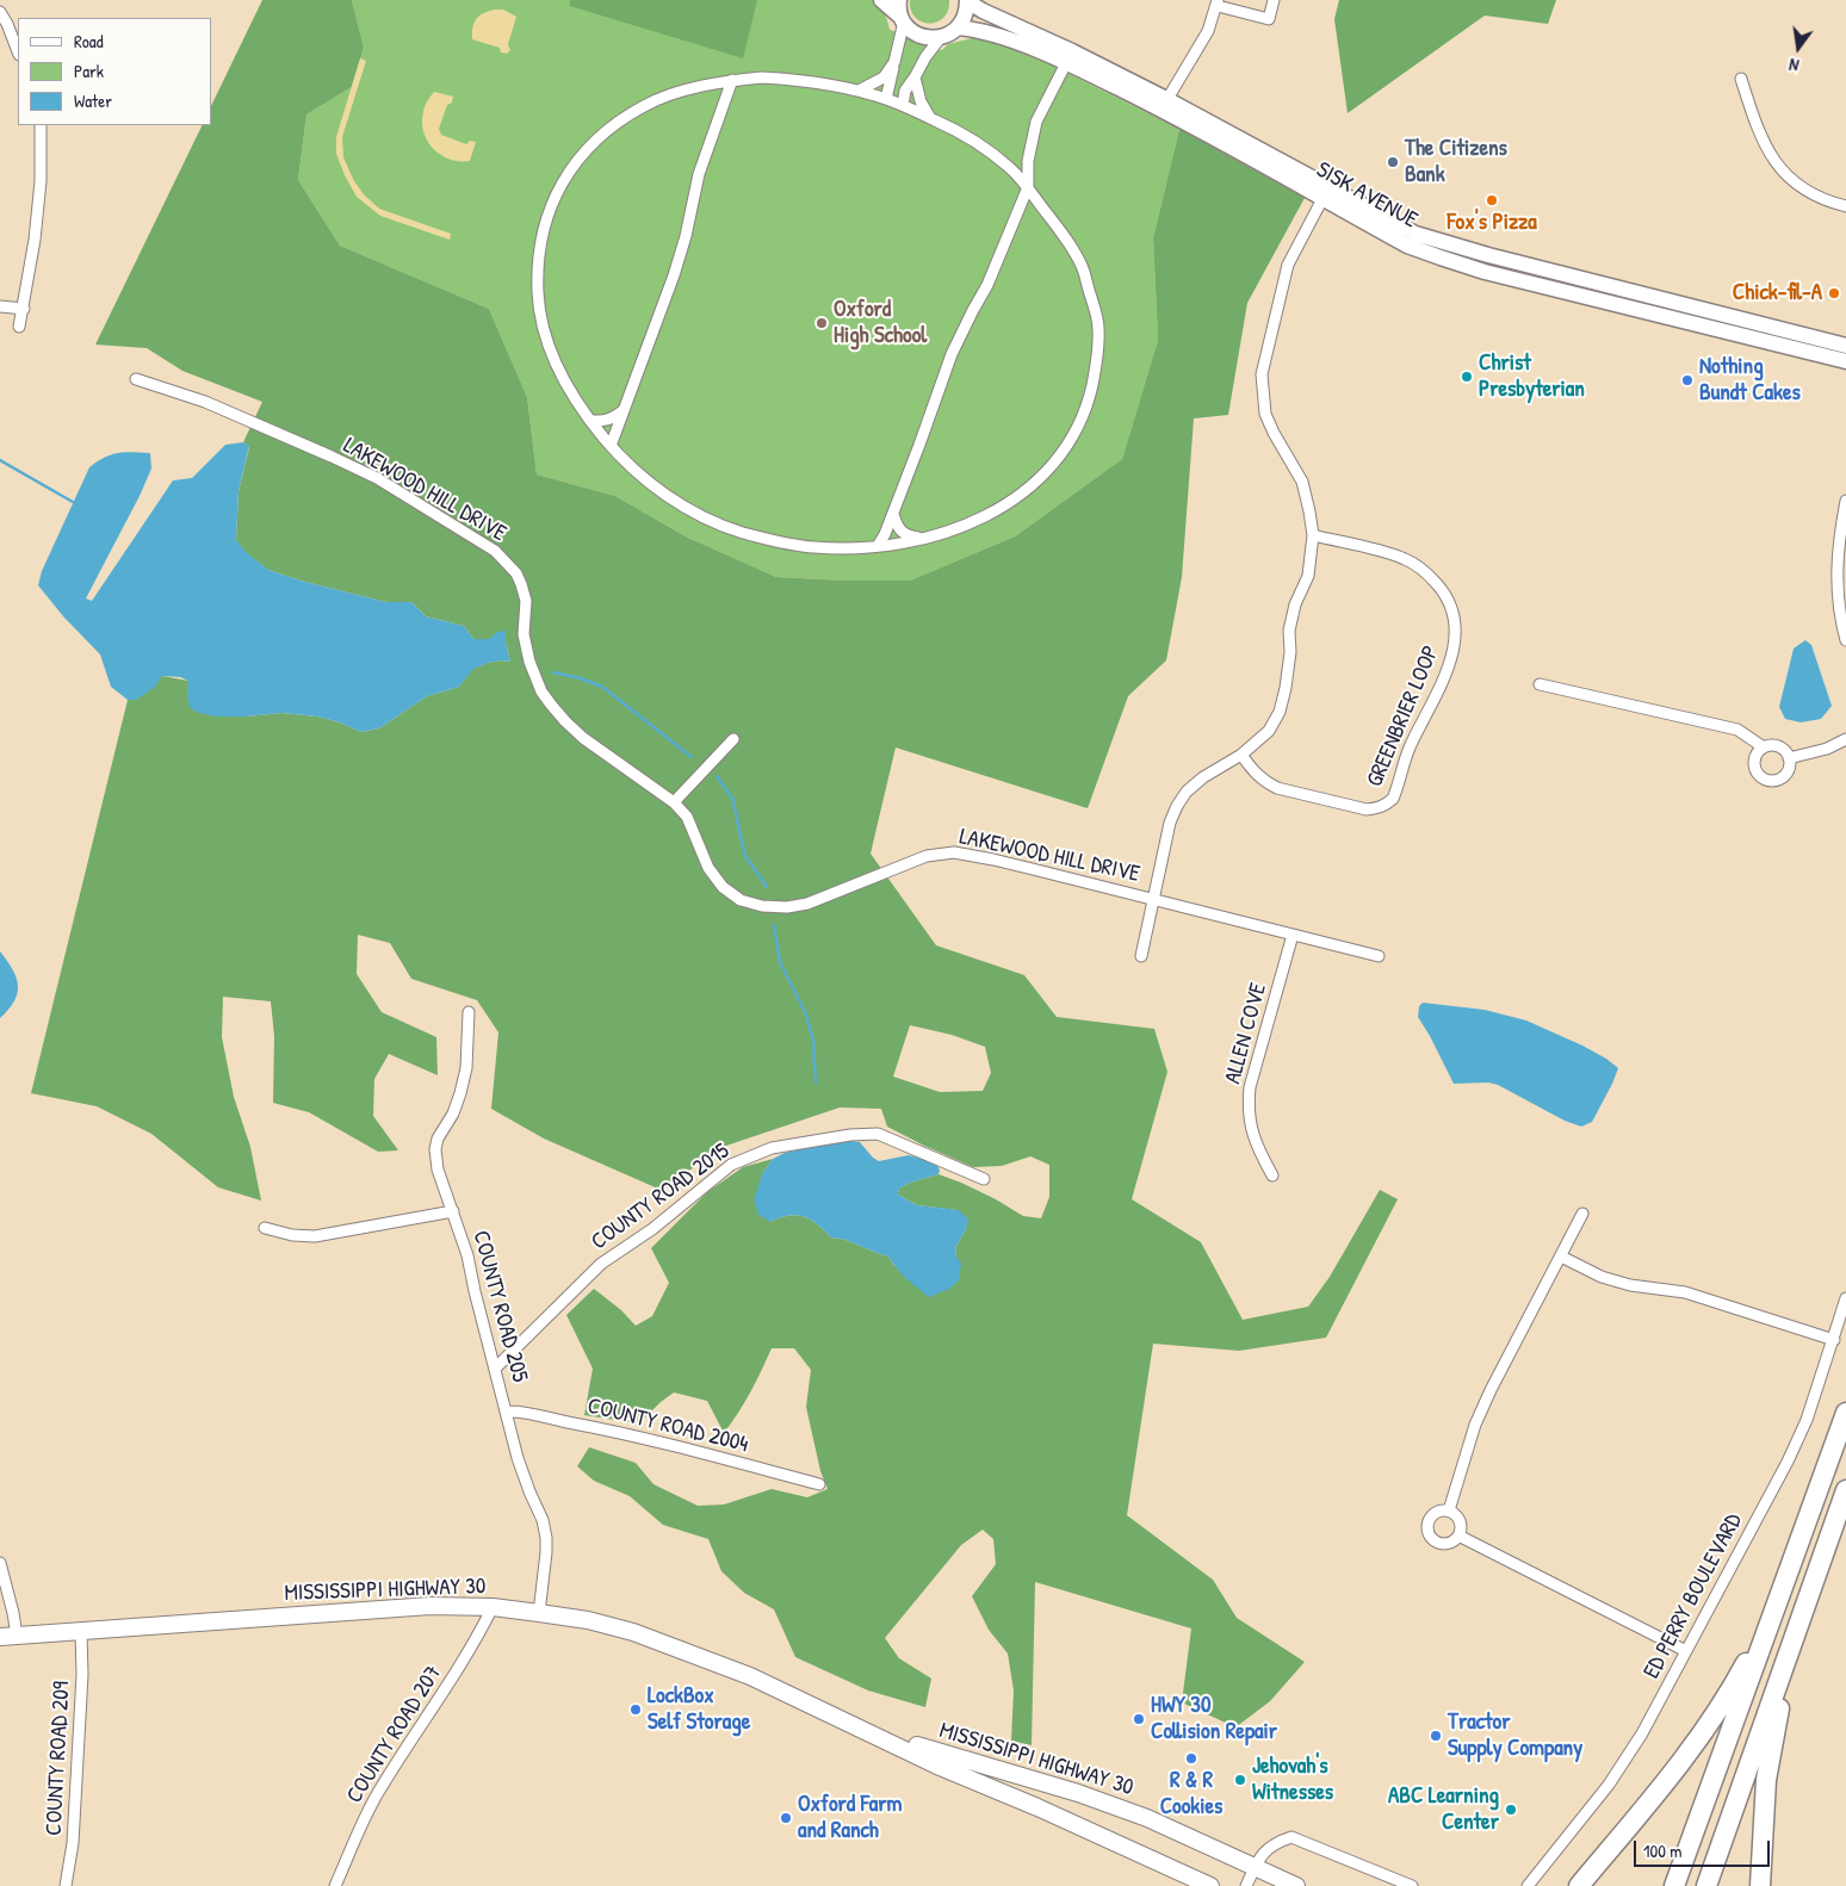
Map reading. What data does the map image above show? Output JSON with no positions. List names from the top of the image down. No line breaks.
{"streets":{"main road":["MISSISSIPPI HIGHWAY 30"],"street":["SISK AVENUE","LAKEWOOD HILL DRIVE","GREENBRIER LOOP","ALLEN COVE","COUNTY ROAD 2015","COUNTY ROAD 205","COUNTY ROAD 2004","ED PERRY BOULEVARD","COUNTY ROAD 207","COUNTY ROAD 209"]},"crossings":[["LAKEWOOD HILL DRIVE","ALLEN COVE"],["COUNTY ROAD 2015","COUNTY ROAD 205"],["COUNTY ROAD 205","COUNTY ROAD 2004"],["COUNTY ROAD 205","MISSISSIPPI HIGHWAY 30"],["MISSISSIPPI HIGHWAY 30","COUNTY ROAD 207"],["MISSISSIPPI HIGHWAY 30","COUNTY ROAD 209"]],"places":["The Citizens Bank","Fox's Pizza","Chick-fil-A","Oxford High School","Christ Presbyterian","Nothing Bundt Cakes","LockBox Self Storage","HWY 30 Collision Repair","Tractor Supply Company","R & R Cookies","Jehovah's Witnesses","ABC Learning Center","Oxford Farm and Ranch"],"legend":["Road","Park","Water"],"scale_bar":"100 m","north":"bottom"}
